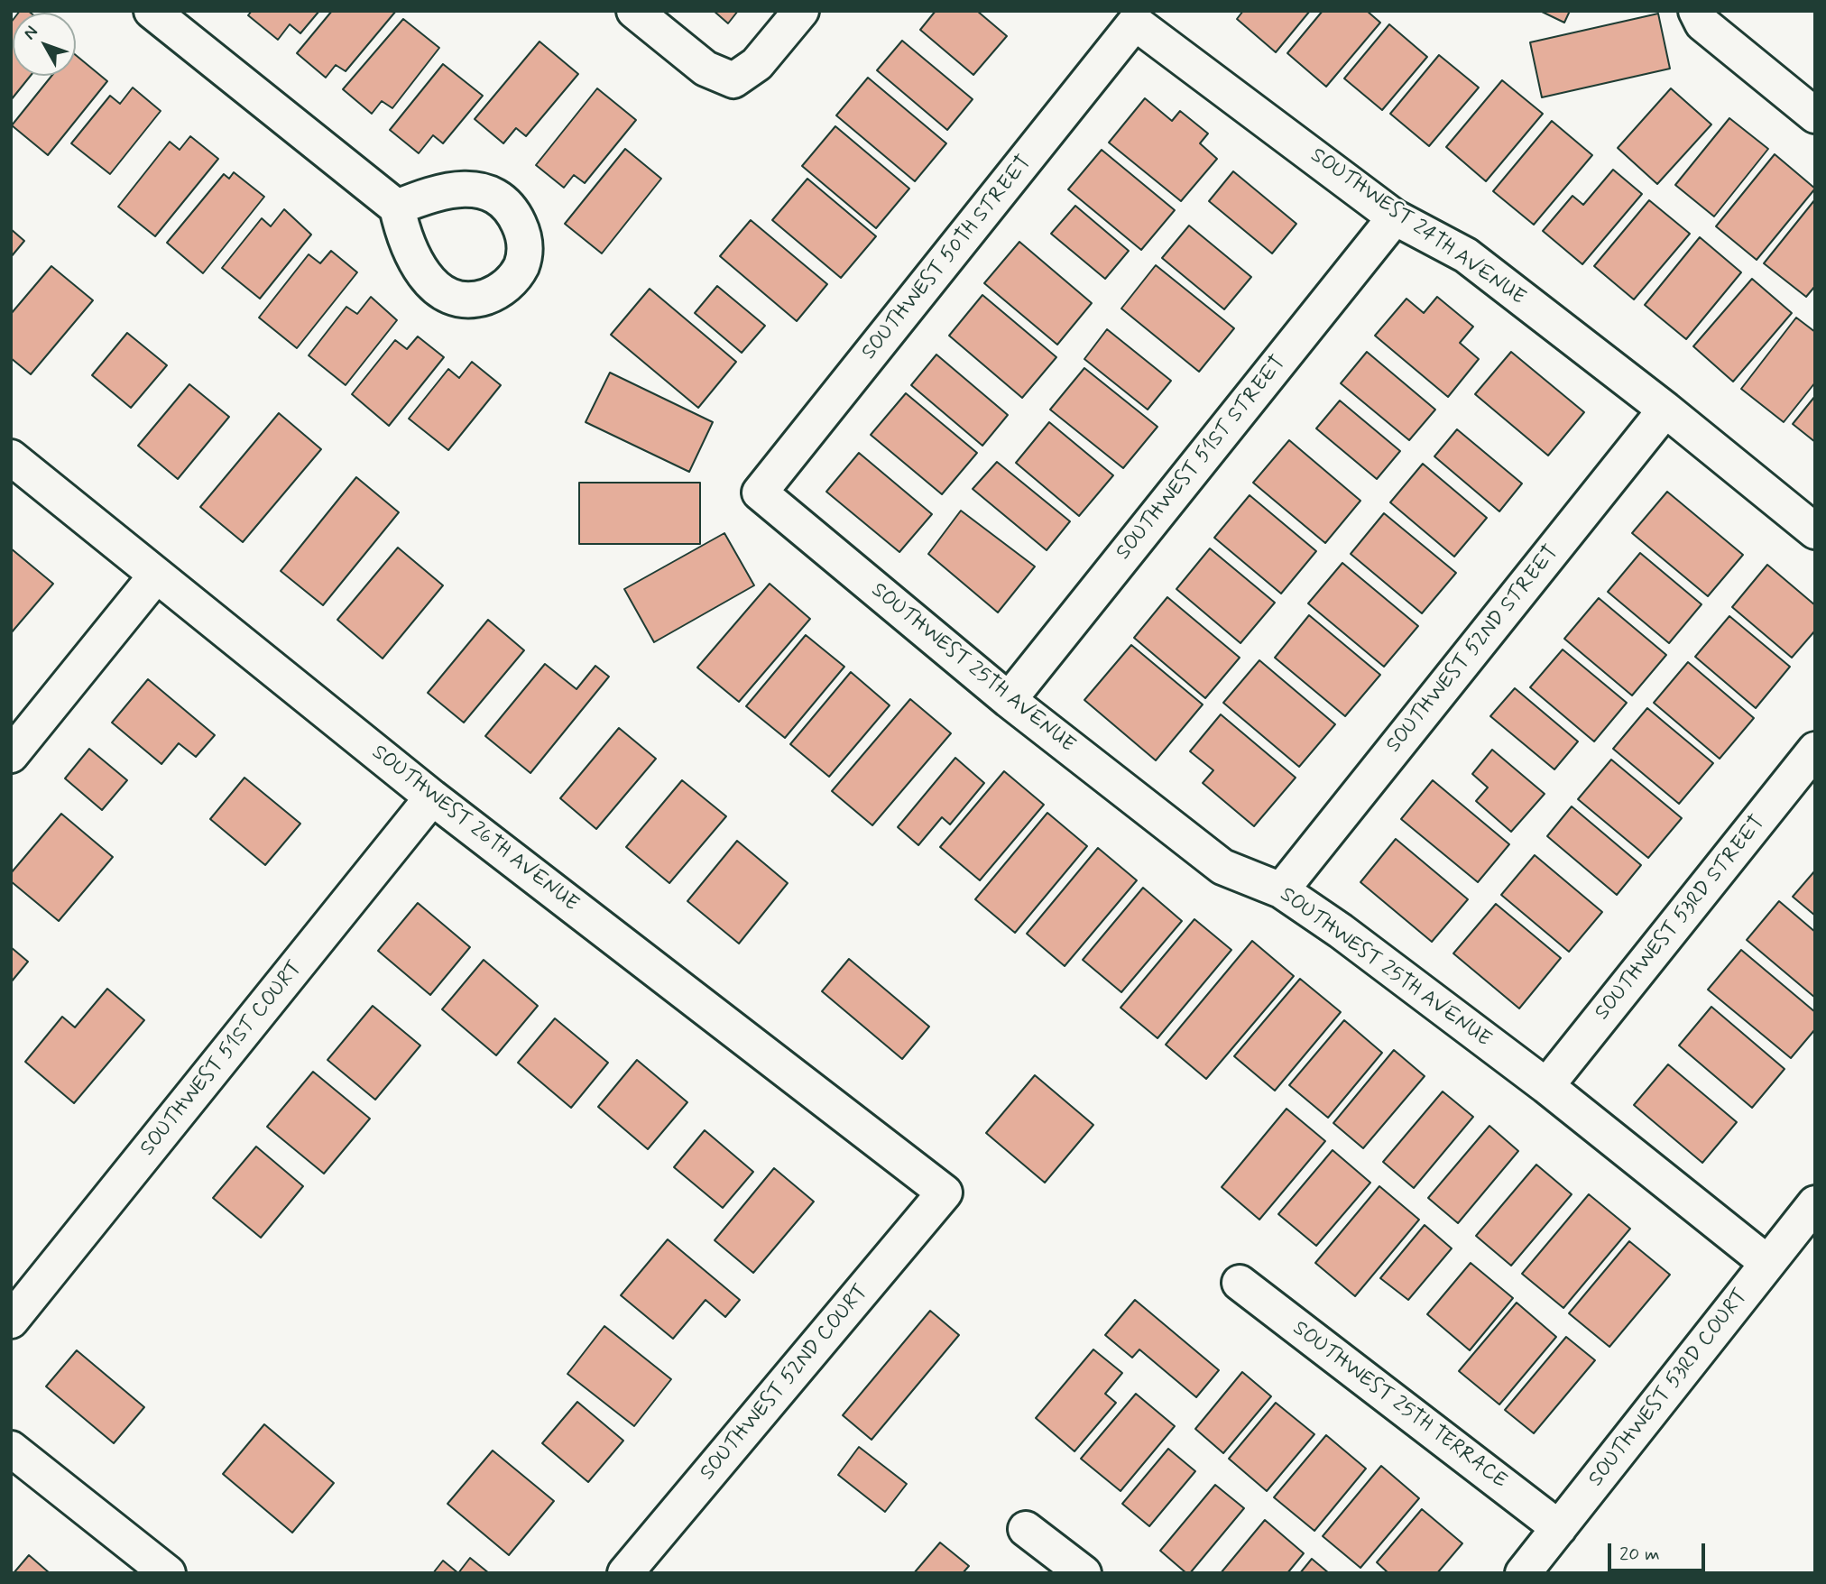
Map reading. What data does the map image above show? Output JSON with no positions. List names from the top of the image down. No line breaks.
{"streets":{"street":["SOUTHWEST 24TH AVENUE","SOUTHWEST 50TH STREET","SOUTHWEST 51ST STREET","SOUTHWEST 52ND STREET","SOUTHWEST 25TH AVENUE","SOUTHWEST 26TH AVENUE","SOUTHWEST 53RD STREET","SOUTHWEST 51ST COURT","SOUTHWEST 52ND COURT","SOUTHWEST 53RD COURT","SOUTHWEST 25TH TERRACE"]},"crossings":[["SOUTHWEST 24TH AVENUE","SOUTHWEST 50TH STREET"],["SOUTHWEST 24TH AVENUE","SOUTHWEST 51ST STREET"],["SOUTHWEST 24TH AVENUE","SOUTHWEST 52ND STREET"],["SOUTHWEST 50TH STREET","SOUTHWEST 25TH AVENUE"],["SOUTHWEST 51ST STREET","SOUTHWEST 25TH AVENUE"],["SOUTHWEST 52ND STREET","SOUTHWEST 25TH AVENUE"],["SOUTHWEST 25TH AVENUE","SOUTHWEST 53RD STREET"],["SOUTHWEST 25TH AVENUE","SOUTHWEST 53RD COURT"],["SOUTHWEST 26TH AVENUE","SOUTHWEST 51ST COURT"],["SOUTHWEST 26TH AVENUE","SOUTHWEST 52ND COURT"],["SOUTHWEST 53RD COURT","SOUTHWEST 25TH TERRACE"]],"scale_bar":"20 m","north":"top left"}
